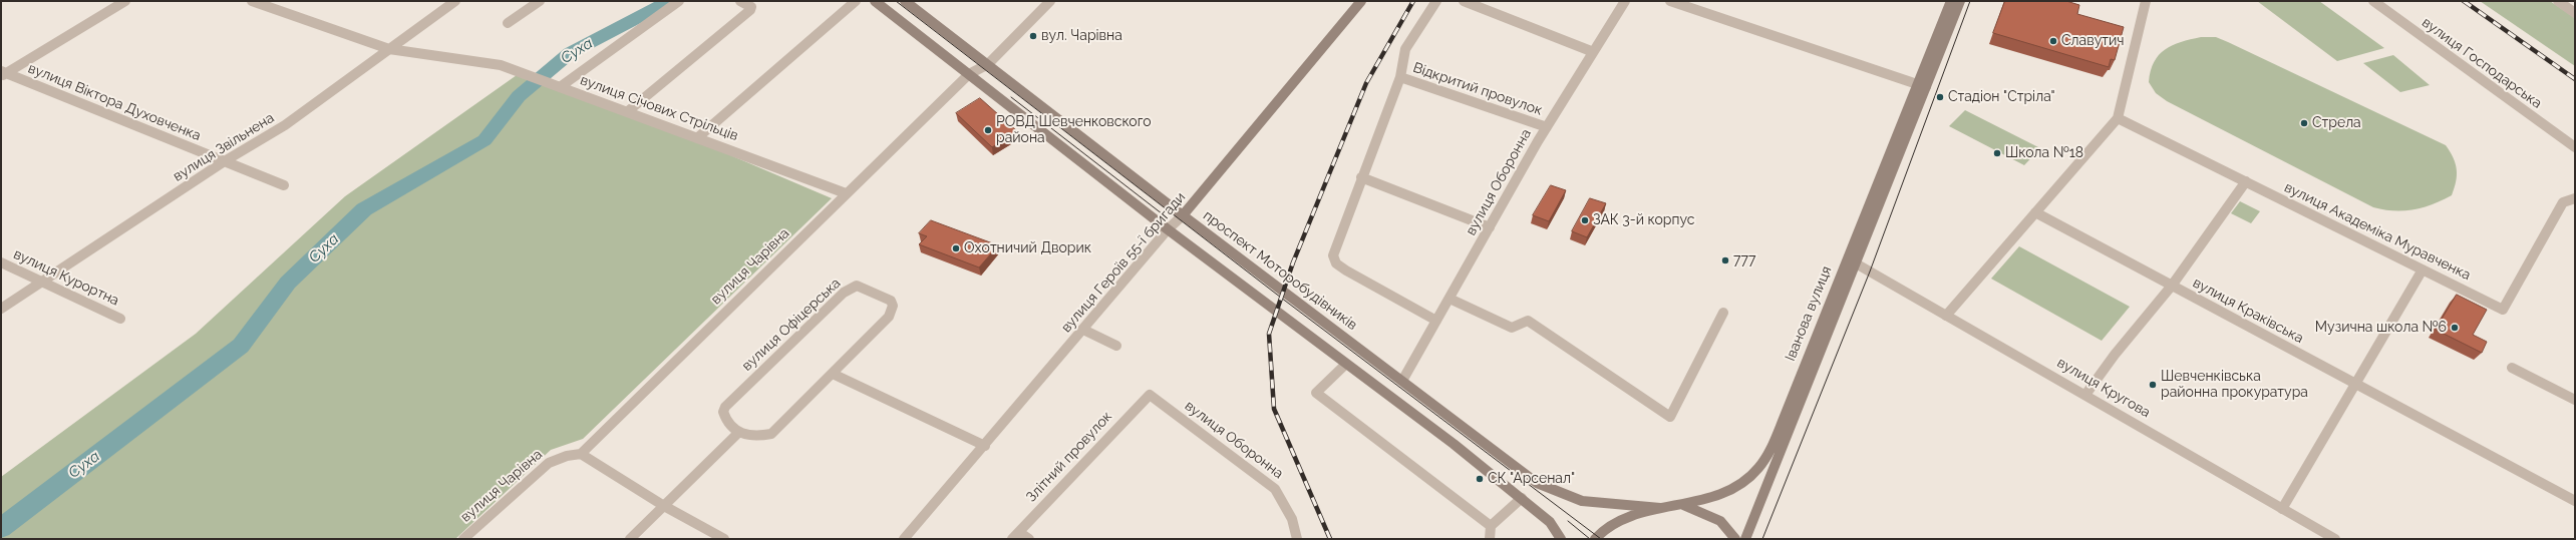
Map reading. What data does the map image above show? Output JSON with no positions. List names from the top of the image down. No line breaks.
{"streets":{"main road":["вулиця Героїв 55-ї бригади","проспект Моторобудівників","Іванова вулиця"],"street":["вулиця Господарська","Відкритий провулок","вулиця Віктора Духовченка","вулиця Січових Стрільців","вулиця Звільнена","вулиця Оборонна","вулиця Академіка Муравченка","вулиця Чарівна","вулиця Курортна","вулиця Краківська","вулиця Офіцерська","вулиця Кругова","Злітний провулок"]},"crossings":[["Відкритий провулок","вулиця Оборонна"],["вулиця Віктора Духовченка","вулиця Звільнена"],["вулиця Січових Стрільців","вулиця Звільнена"],["вулиця Січових Стрільців","вулиця Чарівна"],["вулиця Звільнена","вулиця Курортна"],["вулиця Оборонна","проспект Моторобудівників"],["вулиця Оборонна","Злітний провулок"],["вулиця Героїв 55-ї бригади","проспект Моторобудівників"],["вулиця Чарівна","проспект Моторобудівників"],["проспект Моторобудівників","Іванова вулиця"],["Іванова вулиця","вулиця Кругова"]],"water":["Суха"],"places":["вул. Чарівна","Славутич","Стадіон \"Стріла\"","Стрела","РОВД Шевченковского района","Школа №18","ЗАК 3-й корпус","Охотничий Дворик","777","Музична школа №6","Шевченківська районна прокуратура","СК \"Арсенал\""]}
